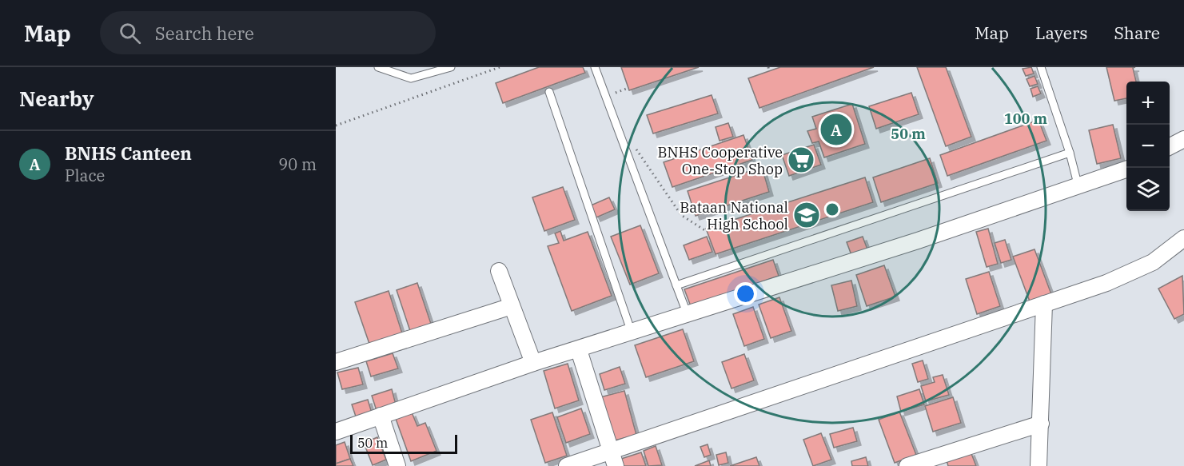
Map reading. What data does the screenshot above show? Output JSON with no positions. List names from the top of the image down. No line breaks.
{"places":{"supermarket":["BNHS Cooperative One-Stop Shop"],"school or university":["Bataan National High School"]},"scale_bar":"50 m","page":{"header":"Map","search":"Search here","nav":["Map","Layers","Share"],"heading":"Nearby","map_buttons":["+","−"],"pins":"A","list":[{"mark":"A","name":"BNHS Canteen","note":"Place","value":"90 m"}],"scale":"50 m"},"rings":["100 m","50 m"]}
